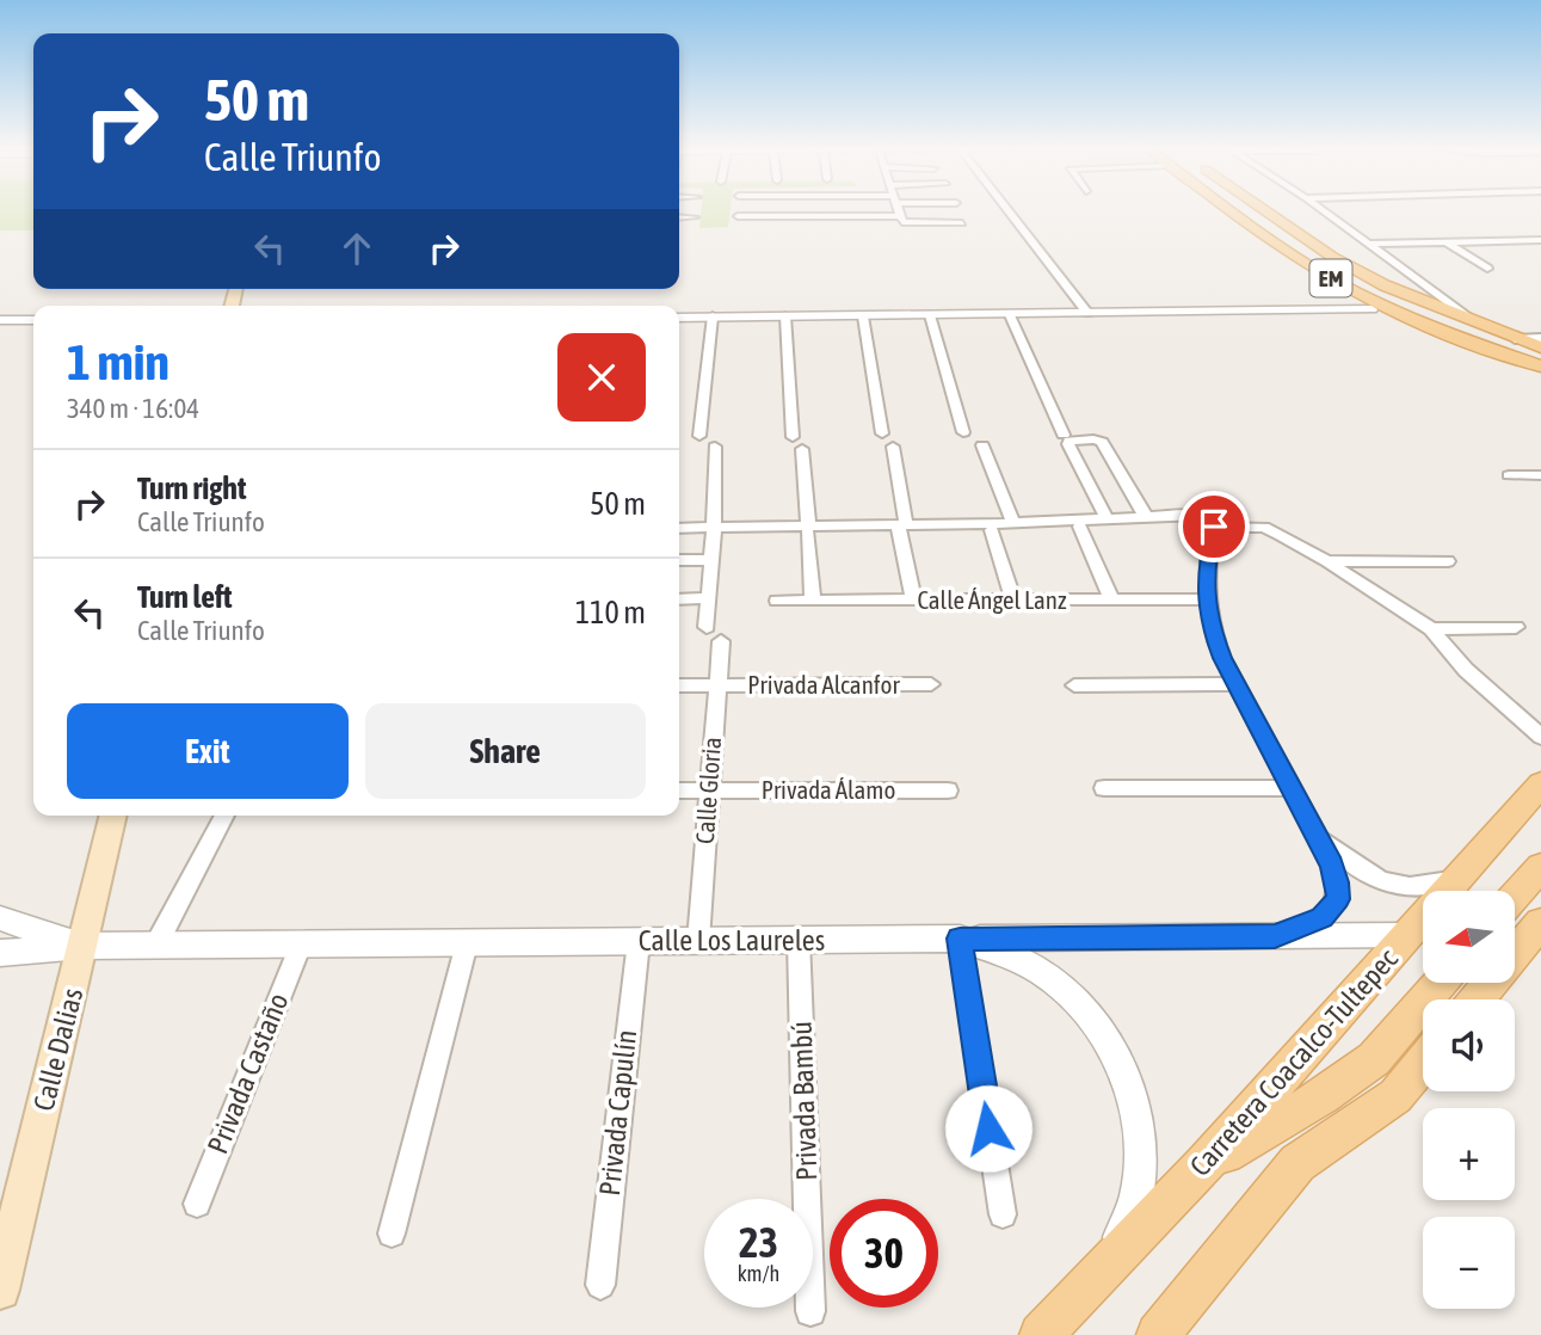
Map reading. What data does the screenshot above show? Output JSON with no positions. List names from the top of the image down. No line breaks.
{"streets":{"main road":["EM","Calle Dalias","Carretera Coacalco-Tultepec"],"street":["Calle Ángel Lanz","Privada Alcanfor","Calle Gloria","Privada Álamo","Calle Los Laureles","Privada Castaño","Privada Bambú","Privada Capulín"]},"crossings":[["Privada Alcanfor","Calle Gloria"],["Calle Gloria","Privada Álamo"],["Calle Gloria","Calle Los Laureles"],["Calle Los Laureles","Calle Dalias"],["Calle Los Laureles","Carretera Coacalco-Tultepec"],["Calle Los Laureles","Privada Castaño"],["Calle Los Laureles","Privada Bambú"],["Calle Los Laureles","Privada Capulín"]],"north":"left","page":{"turn":["50 m","Calle Triunfo"],"heading":["1 min","340 m · 16:04"],"list":[{"name":"Turn right","note":"Calle Triunfo","value":"50 m"},{"name":"Turn left","note":"Calle Triunfo","value":"110 m"}],"buttons":["Exit","Share"],"map_buttons":["+","−"],"speed":"23 km/h","limit":"30"}}
